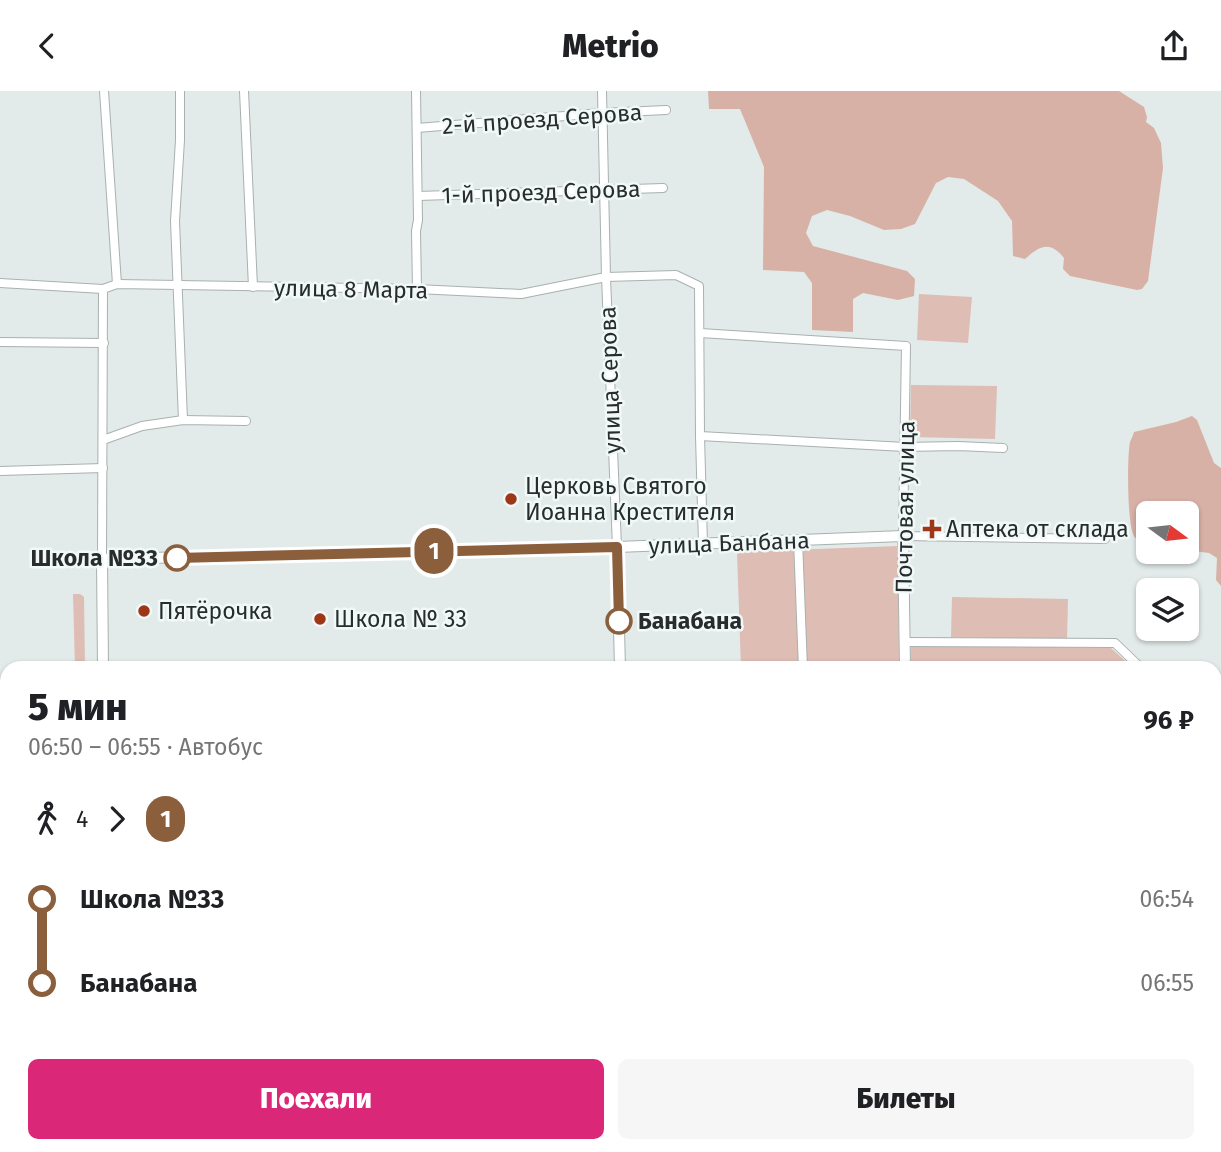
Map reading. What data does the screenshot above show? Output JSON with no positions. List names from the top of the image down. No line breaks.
{"streets":{"street":["2-й проезд Серова","1-й проезд Серова","улица 8 Марта","улица Серова","Почтовая улица","улица Банбана"]},"crossings":[["2-й проезд Серова","улица Серова"],["1-й проезд Серова","улица Серова"],["улица 8 Марта","улица Серова"],["улица 8 Марта","Почтовая улица"],["улица Серова","улица Банбана"],["Почтовая улица","улица Банбана"]],"places":{"other":["Церковь Святого Иоанна Крестителя","Школа №33","Пятёрочка","Школа № 33","Банабана"],"health":["Аптека от склада"]},"lines":["bus line 1"],"north":"right","page":{"header":"Metrio","on_map":"1","heading":["5 мин","06:50 – 06:55 · Автобус","96 ₽"],"legs":["4","1"],"list":[{"name":"Школа №33","value":"06:54"},{"name":"Банабана","value":"06:55"}],"buttons":["Поехали","Билеты"]}}
